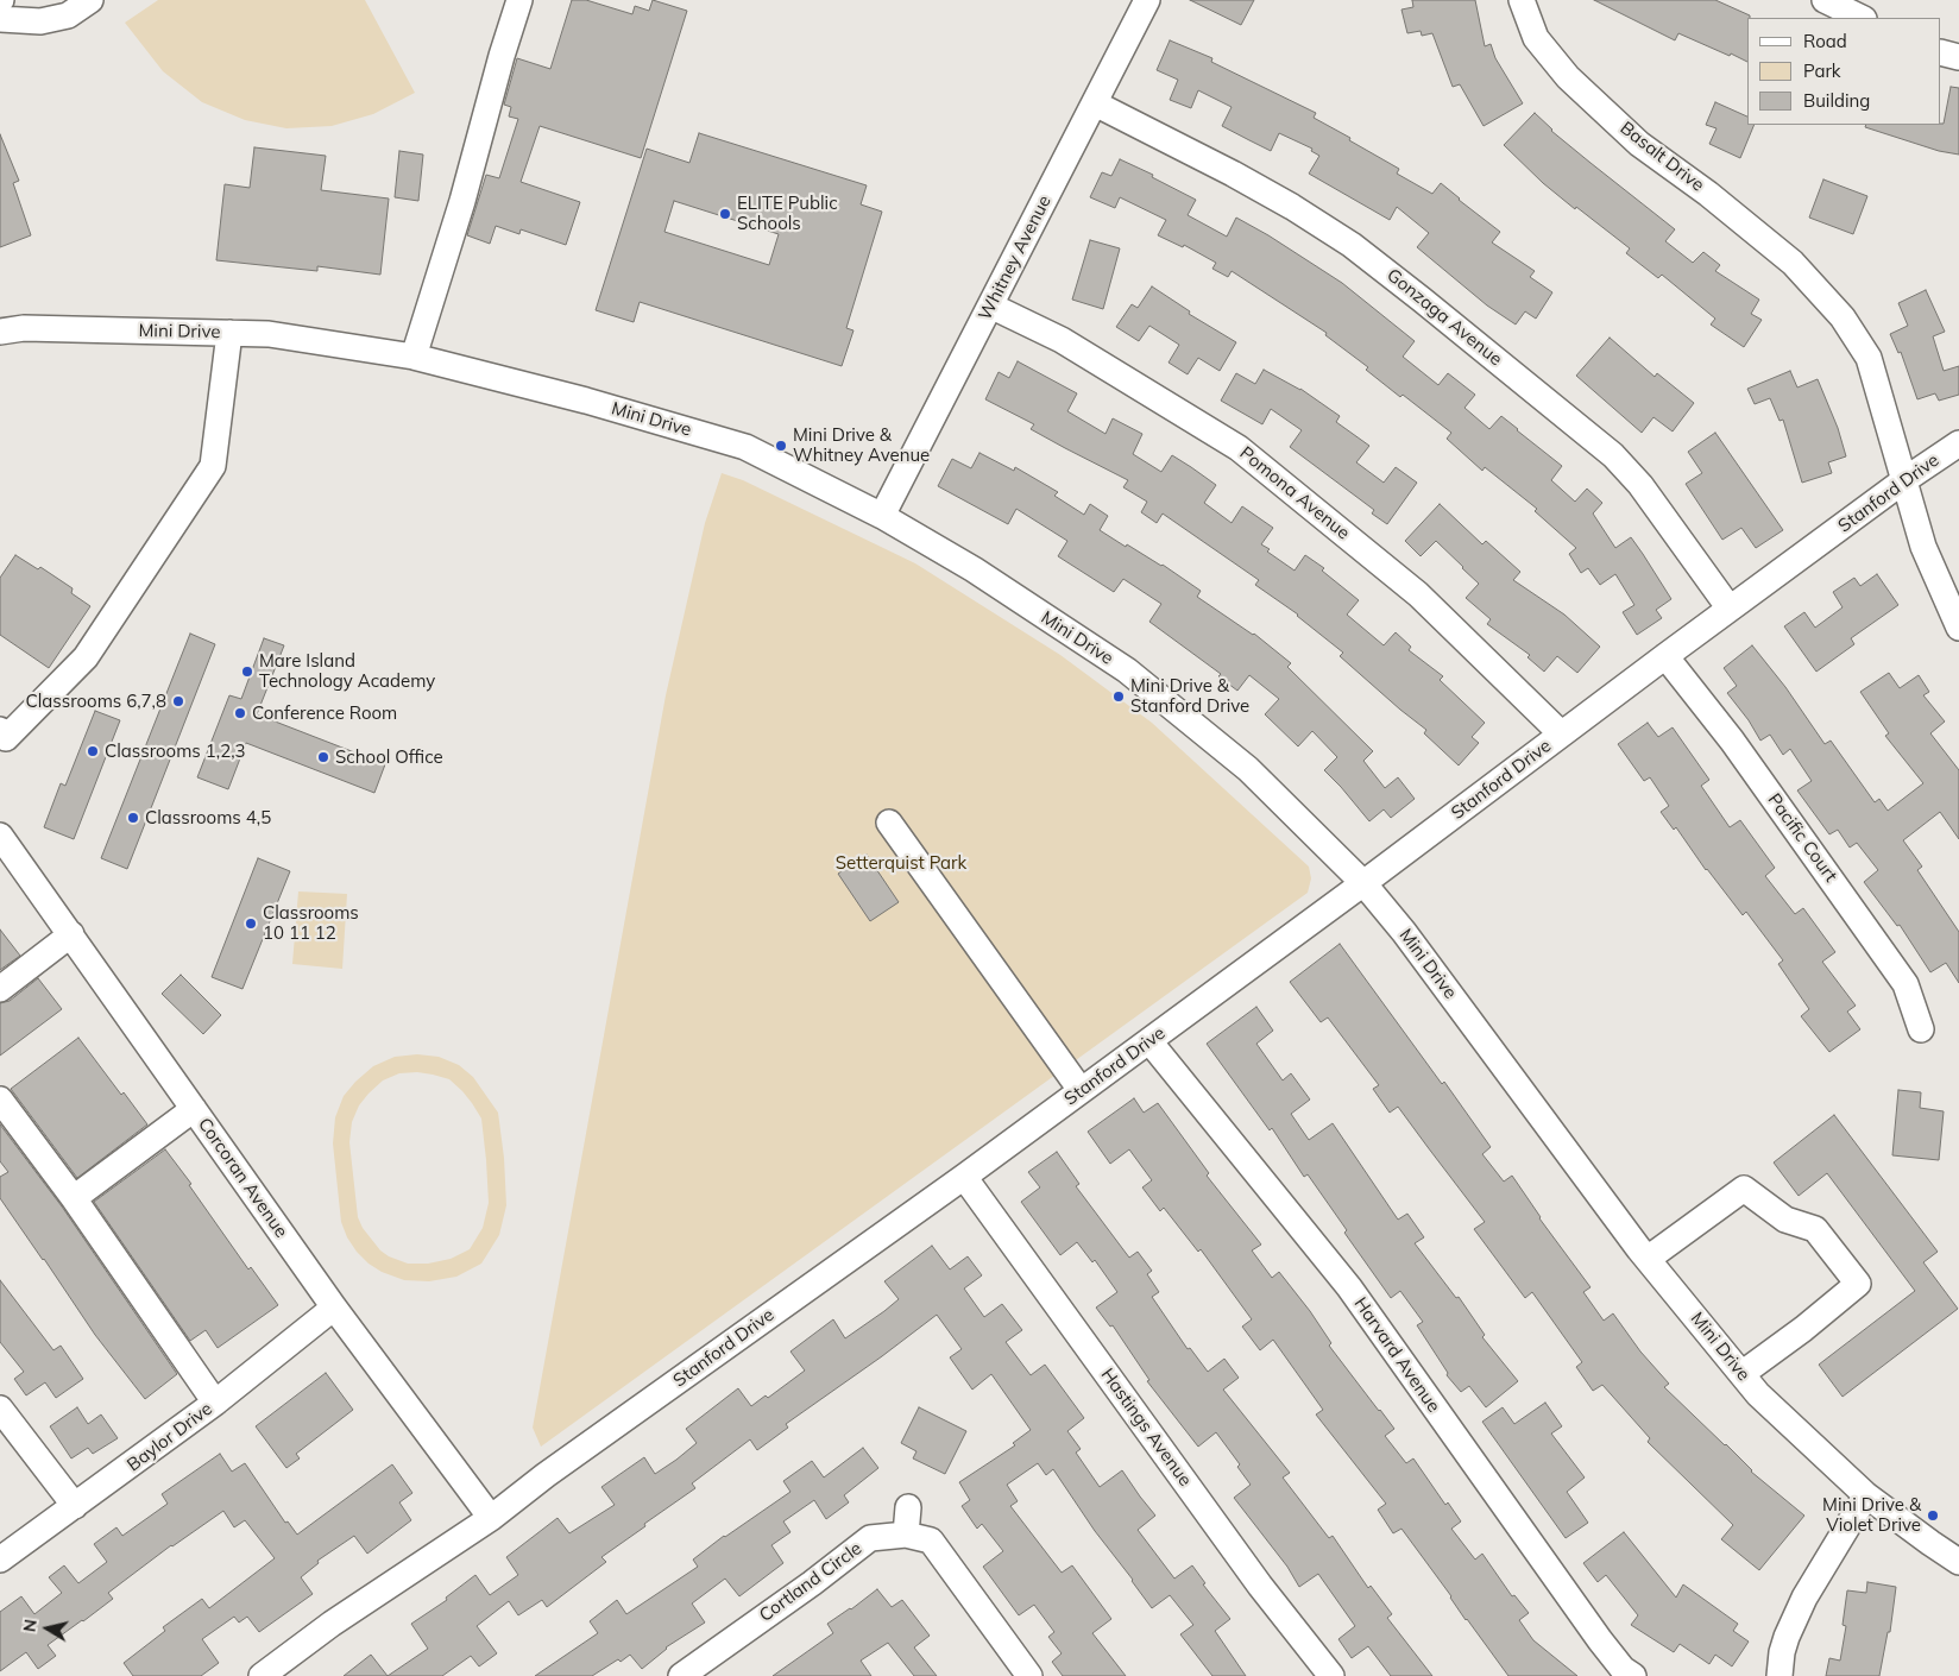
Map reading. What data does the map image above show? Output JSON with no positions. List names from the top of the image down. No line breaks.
{"streets":{"street":["Basalt Drive","Whitney Avenue","Gonzaga Avenue","Mini Drive","Pomona Avenue","Stanford Drive","Pacific Court","Corcoran Avenue","Harvard Avenue","Hastings Avenue","Baylor Drive","Cortland Circle"]},"crossings":[["Basalt Drive","Stanford Drive"],["Whitney Avenue","Gonzaga Avenue"],["Whitney Avenue","Mini Drive"],["Whitney Avenue","Pomona Avenue"],["Gonzaga Avenue","Stanford Drive"],["Mini Drive","Stanford Drive"],["Pomona Avenue","Stanford Drive"],["Stanford Drive","Pacific Court"],["Stanford Drive","Corcoran Avenue"],["Stanford Drive","Harvard Avenue"],["Stanford Drive","Hastings Avenue"],["Corcoran Avenue","Baylor Drive"]],"parks":["Setterquist Park"],"places":["ELITE Public Schools","Mini Drive & Whitney Avenue","Mare Island Technology Academy","Mini Drive & Stanford Drive","Classrooms 6,7,8","Conference Room","Classrooms 1,2,3","School Office","Classrooms 4,5","Classrooms 10 11 12","Mini Drive & Violet Drive"],"legend":["Road","Park","Building"],"north":"left"}
